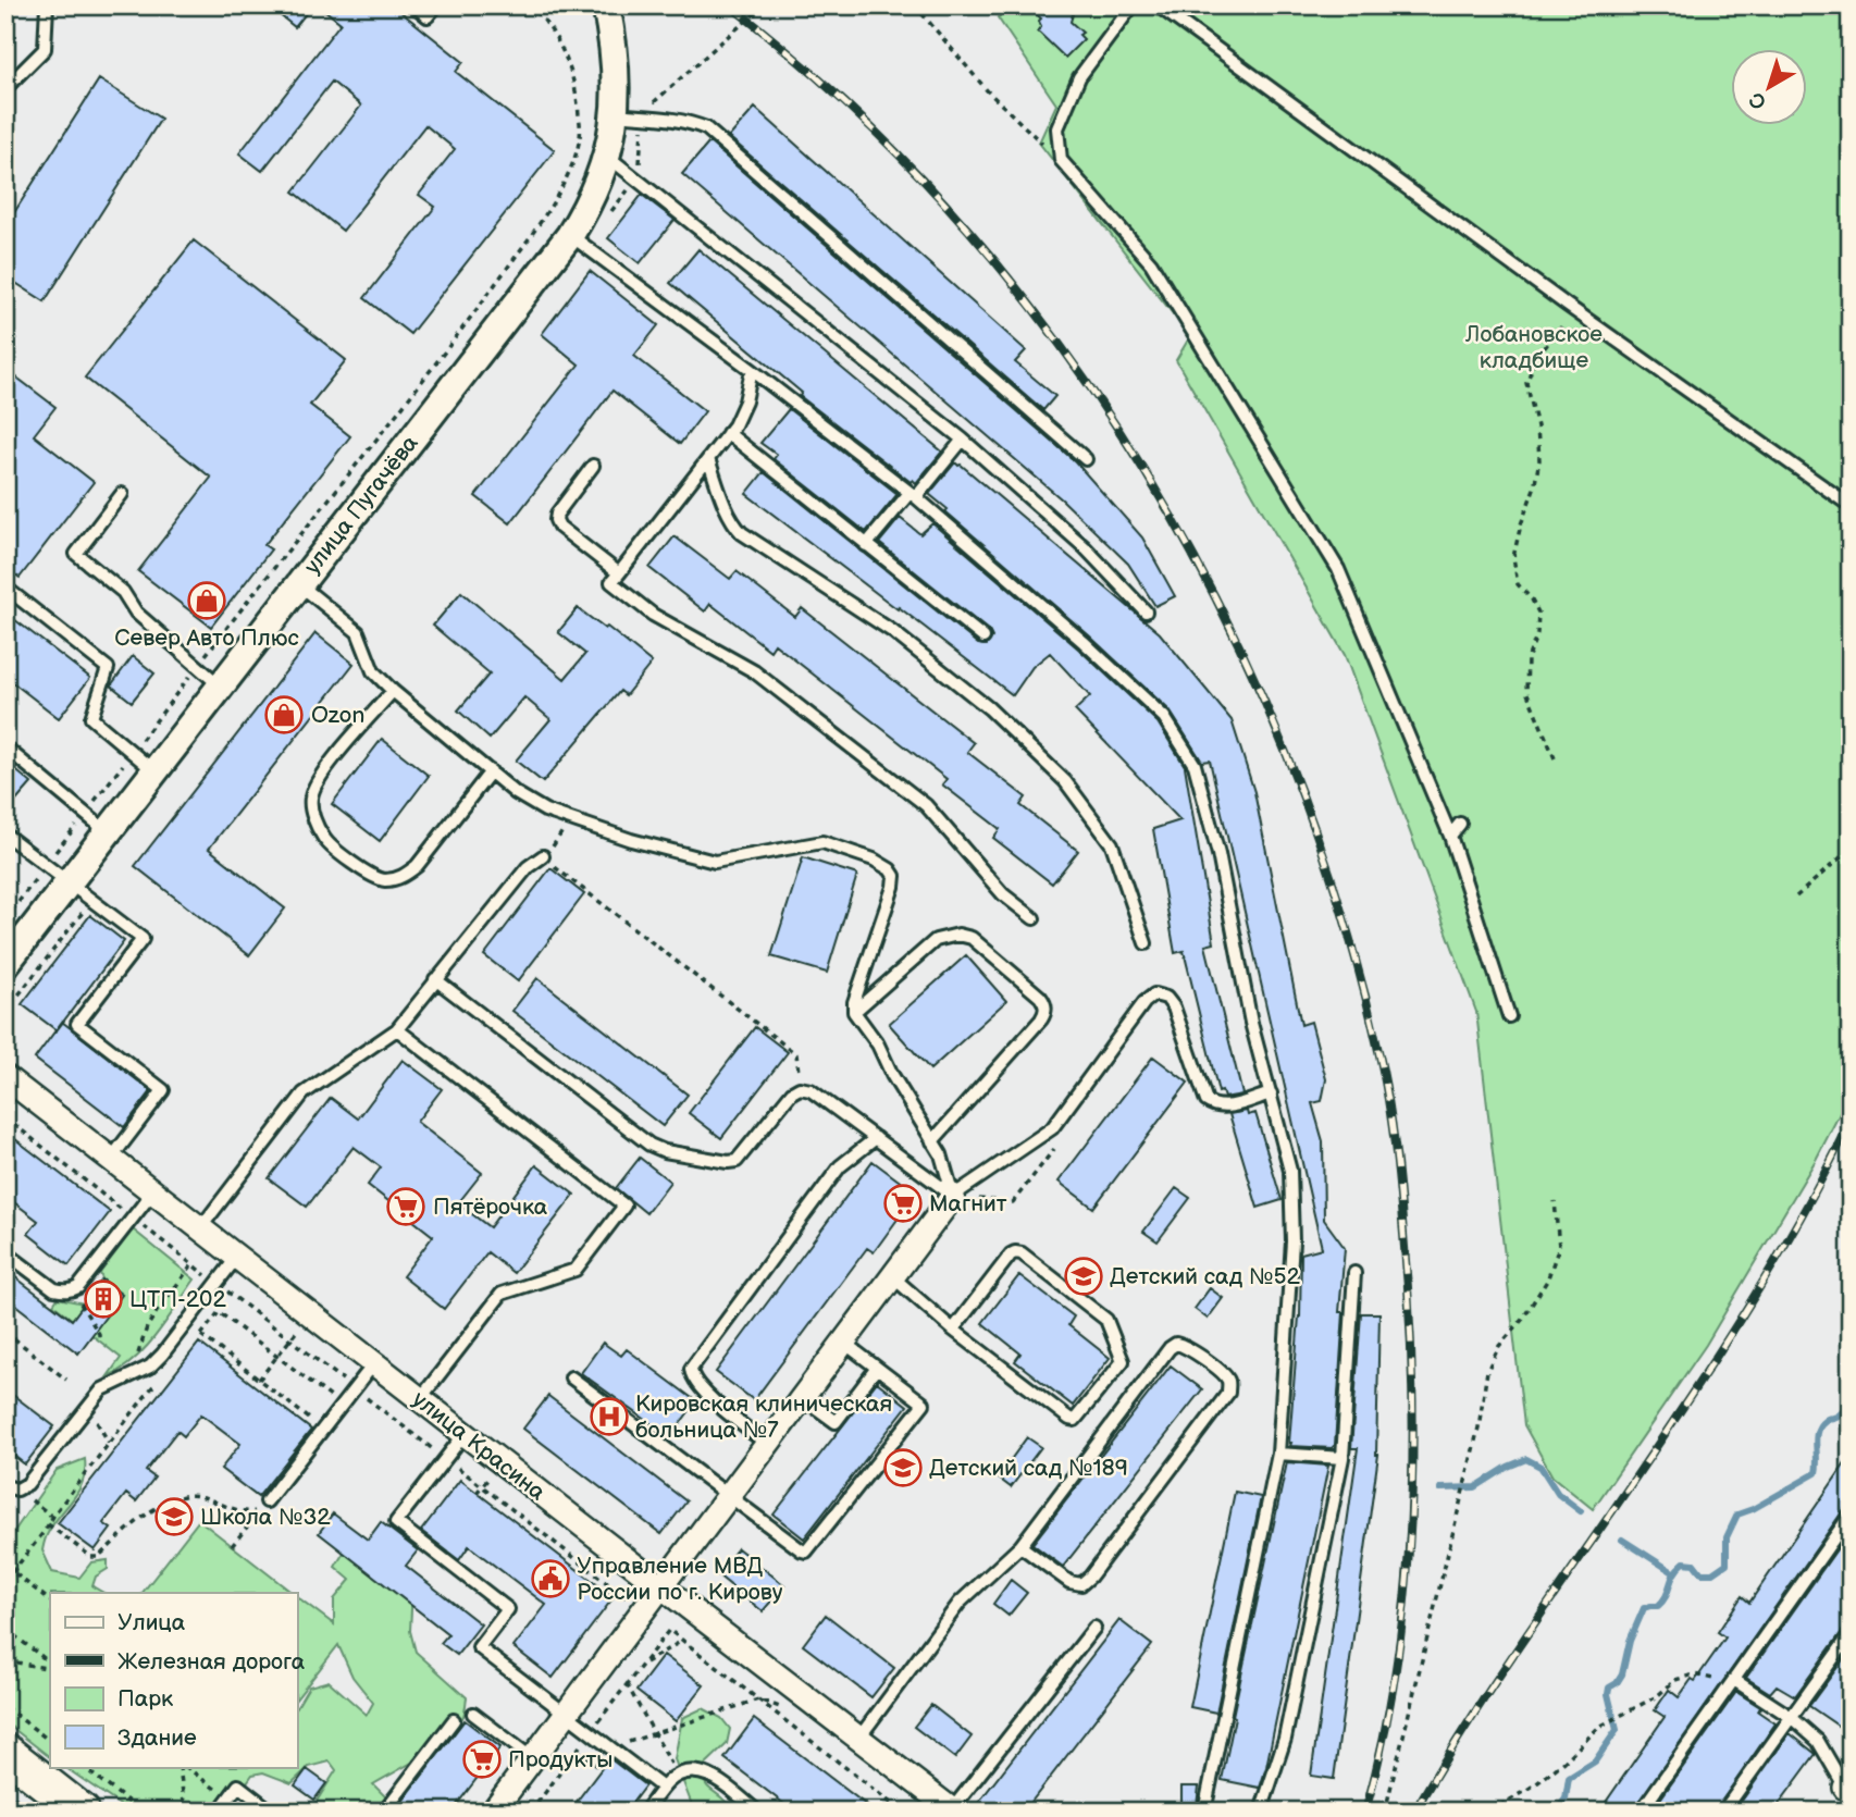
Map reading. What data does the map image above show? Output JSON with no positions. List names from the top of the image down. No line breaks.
{"streets":{"street":["улица Пугачёва","улица Красина"]},"parks":["Лобановское кладбище"],"places":{"shop":["Север Авто Плюс","Ozon"],"supermarket":["Магнит","Пятёрочка","Продукты"],"school or university":["Детский сад №52","Детский сад №189","Школа №32"],"building":["ЦТП-202"],"hospital":["Кировская клиническая больница №7"],"public building":["Управление МВД России по г. Кирову"]},"legend":["Улица","Железная дорога","Парк","Здание"],"north":"bottom left"}
